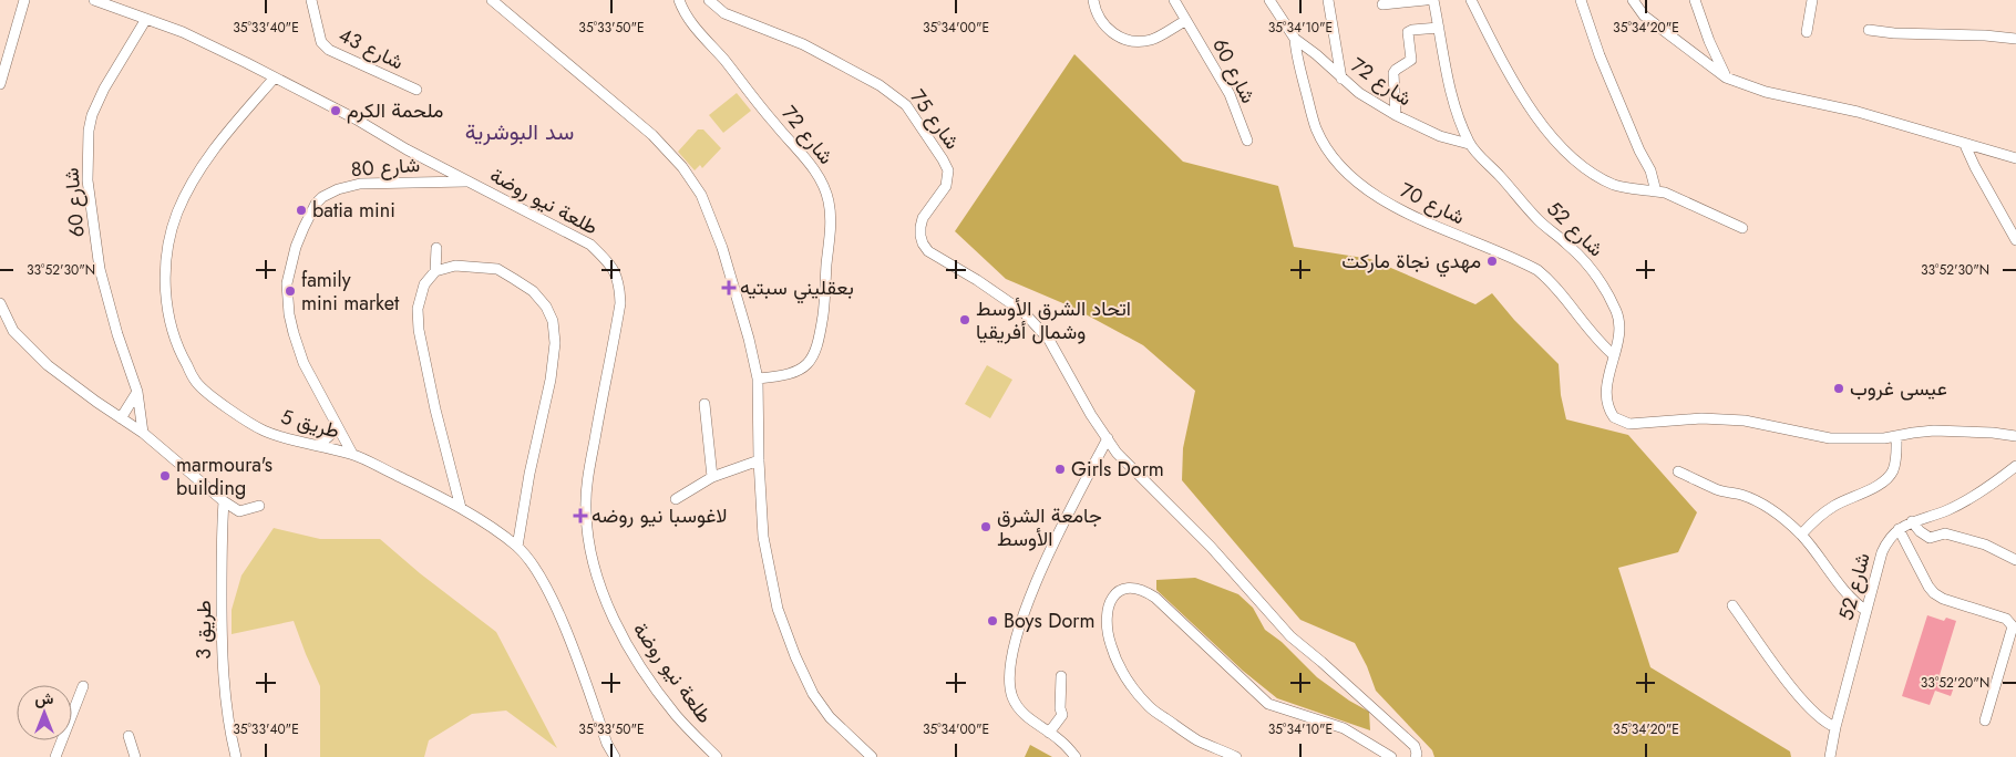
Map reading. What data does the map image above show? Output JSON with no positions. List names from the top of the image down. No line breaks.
{"streets":{"street":["شارع 43","شارع 60","شارع 72","شارع 75","شارع 80","طلعة نيو روضة","شارع 70","شارع 52","طريق 5","طريق 3"]},"crossings":[["شارع 60","طلعة نيو روضة"],["شارع 72","شارع 70"],["شارع 72","شارع 52"],["شارع 80","طلعة نيو روضة"],["شارع 80","طريق 5"],["طلعة نيو روضة","طريق 5"],["شارع 70","شارع 52"]],"districts":["سد البوشرية"],"places":{"other":["ملحمة الكرم","batia mini","مهدي نجاة ماركت","family mini market","اتحاد الشرق الأوسط وشمال أفريقيا","عيسى غروب","Girls Dorm","marmoura's building","جامعة الشرق الأوسط","Boys Dorm"],"health":["بعقليني سبتيه","لاغوسبا نيو روضه"]},"north":"top","coordinates":["35°33'40\"E","35°33'50\"E","35°34'00\"E","35°34'10\"E","35°34'20\"E","33°52'30\"N","33°52'20\"N"]}
